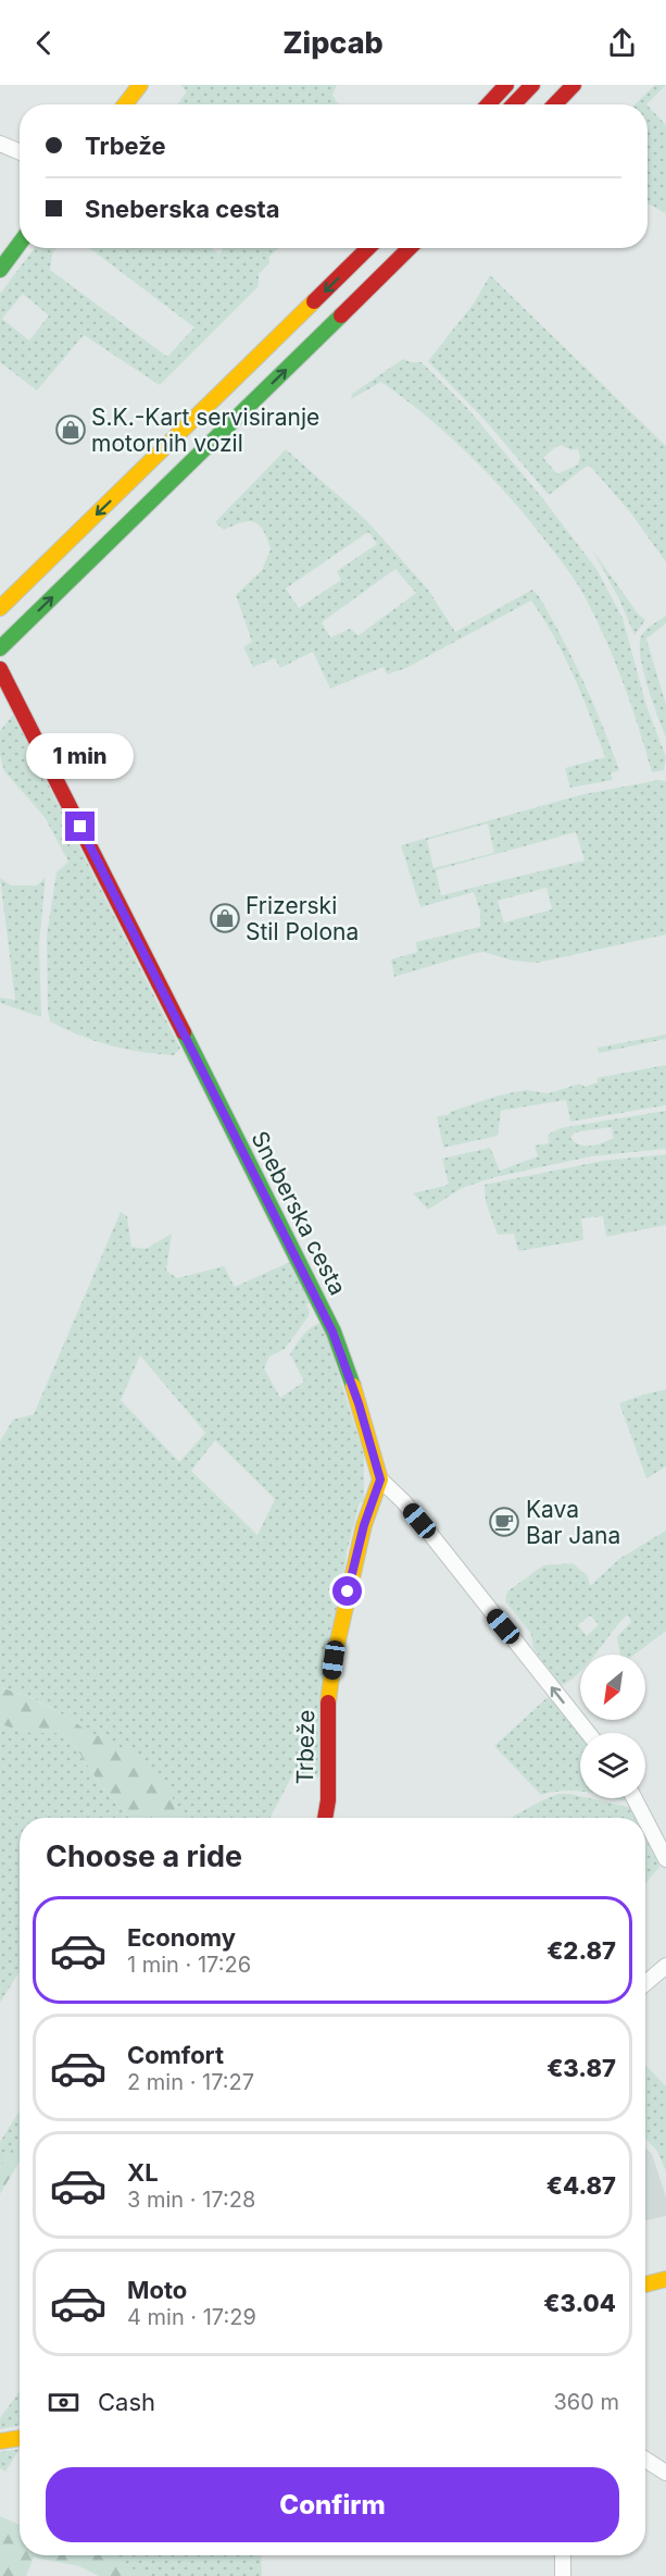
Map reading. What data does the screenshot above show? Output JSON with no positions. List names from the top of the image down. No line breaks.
{"streets":{"main road":["Sneberska cesta","Trbeže"]},"crossings":[["Sneberska cesta","Trbeže"]],"places":{"shop":["S.K.-Kart servisiranje motornih vozil","Frizerski Stil Polona"],"cafe":["Kava Bar Jana"]},"north":"bottom left","page":{"header":"Zipcab","banner":["Trbeže","Sneberska cesta"],"bubble":"1 min","heading":"Choose a ride","list":[{"name":"Economy","note":"1 min · 17:26","value":"€2.87"},{"name":"Comfort","note":"2 min · 17:27","value":"€3.87"},{"name":"XL","note":"3 min · 17:28","value":"€4.87"},{"name":"Moto","note":"4 min · 17:29","value":"€3.04"}],"pay":["Cash","360 m"],"buttons":"Confirm"}}
